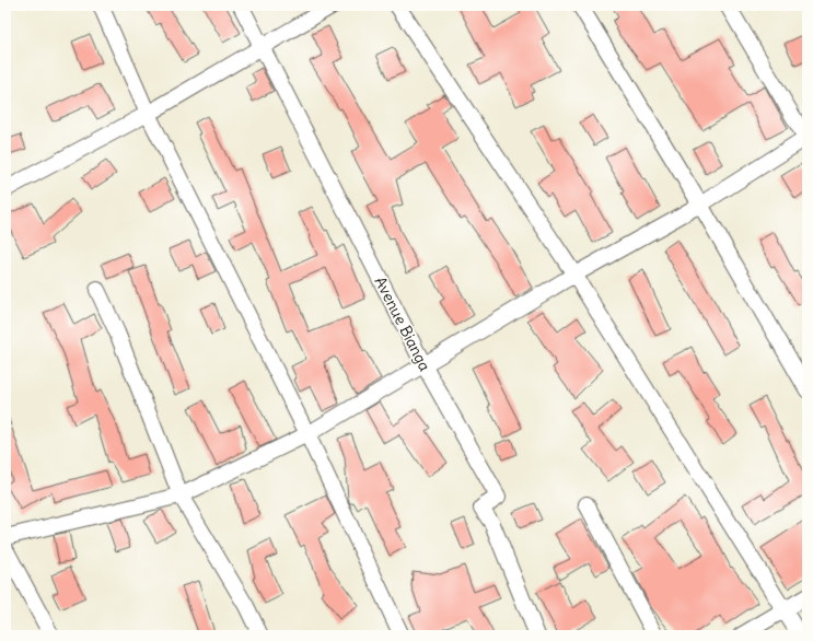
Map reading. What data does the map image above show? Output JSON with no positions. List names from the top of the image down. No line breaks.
{"streets":{"street":["Avenue Bianga"]}}
